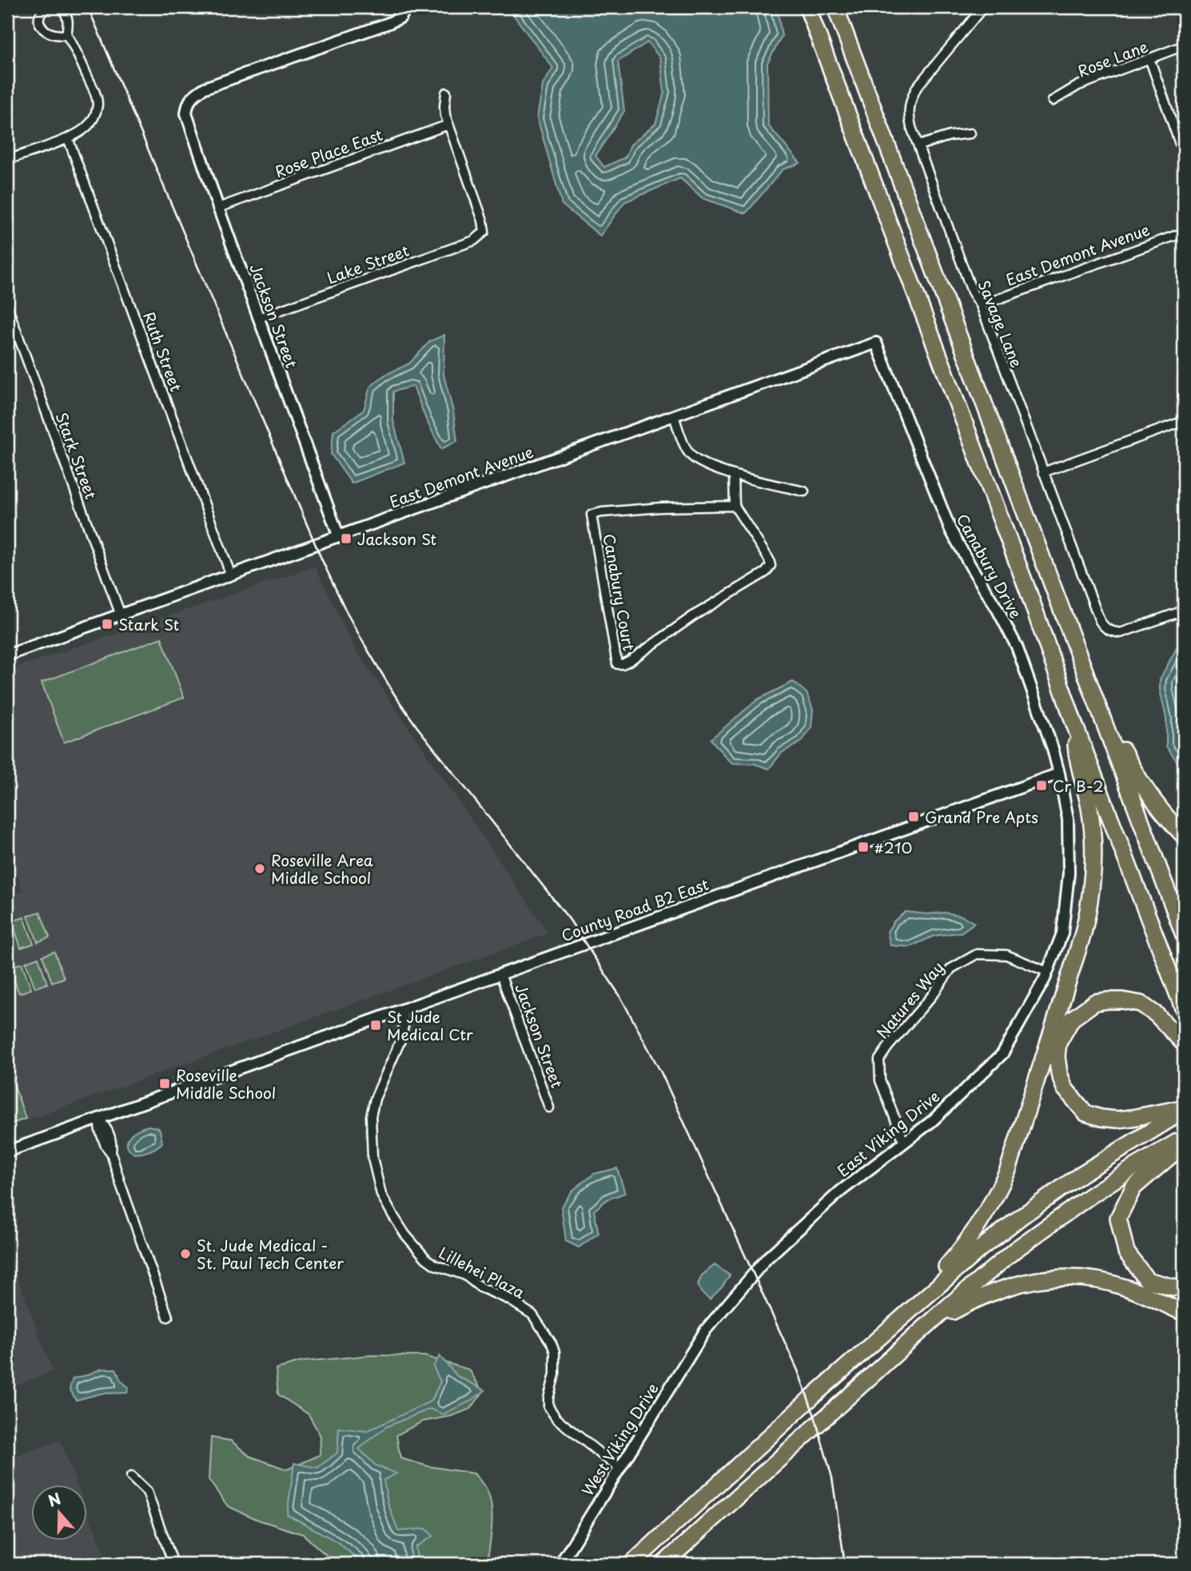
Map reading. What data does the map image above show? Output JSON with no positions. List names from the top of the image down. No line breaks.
{"streets":{"street":["Rose Lane","Rose Place East","East Demont Avenue","Lake Street","Jackson Street","Savage Lane","Ruth Street","Stark Street","Canabury Drive","Canabury Court","County Road B2 East","Natures Way","East Viking Drive","Lillehei Plaza","West Viking Drive"]},"crossings":[["Rose Place East","Lake Street"],["Rose Place East","Jackson Street"],["East Demont Avenue","Jackson Street"],["East Demont Avenue","Savage Lane"],["East Demont Avenue","Ruth Street"],["East Demont Avenue","Stark Street"],["East Demont Avenue","Canabury Drive"],["Lake Street","Jackson Street"],["Jackson Street","County Road B2 East"],["Canabury Drive","County Road B2 East"],["Canabury Drive","East Viking Drive"],["County Road B2 East","East Viking Drive"],["County Road B2 East","Lillehei Plaza"],["Natures Way","East Viking Drive"],["East Viking Drive","West Viking Drive"],["Lillehei Plaza","West Viking Drive"]],"places":{"transit":["Jackson St","Stark St","Cr B-2","Grand Pre Apts","#210","St Jude Medical Ctr","Roseville Middle School"],"other":["Roseville Area Middle School","St. Jude Medical - St. Paul Tech Center"]},"north":"top"}
